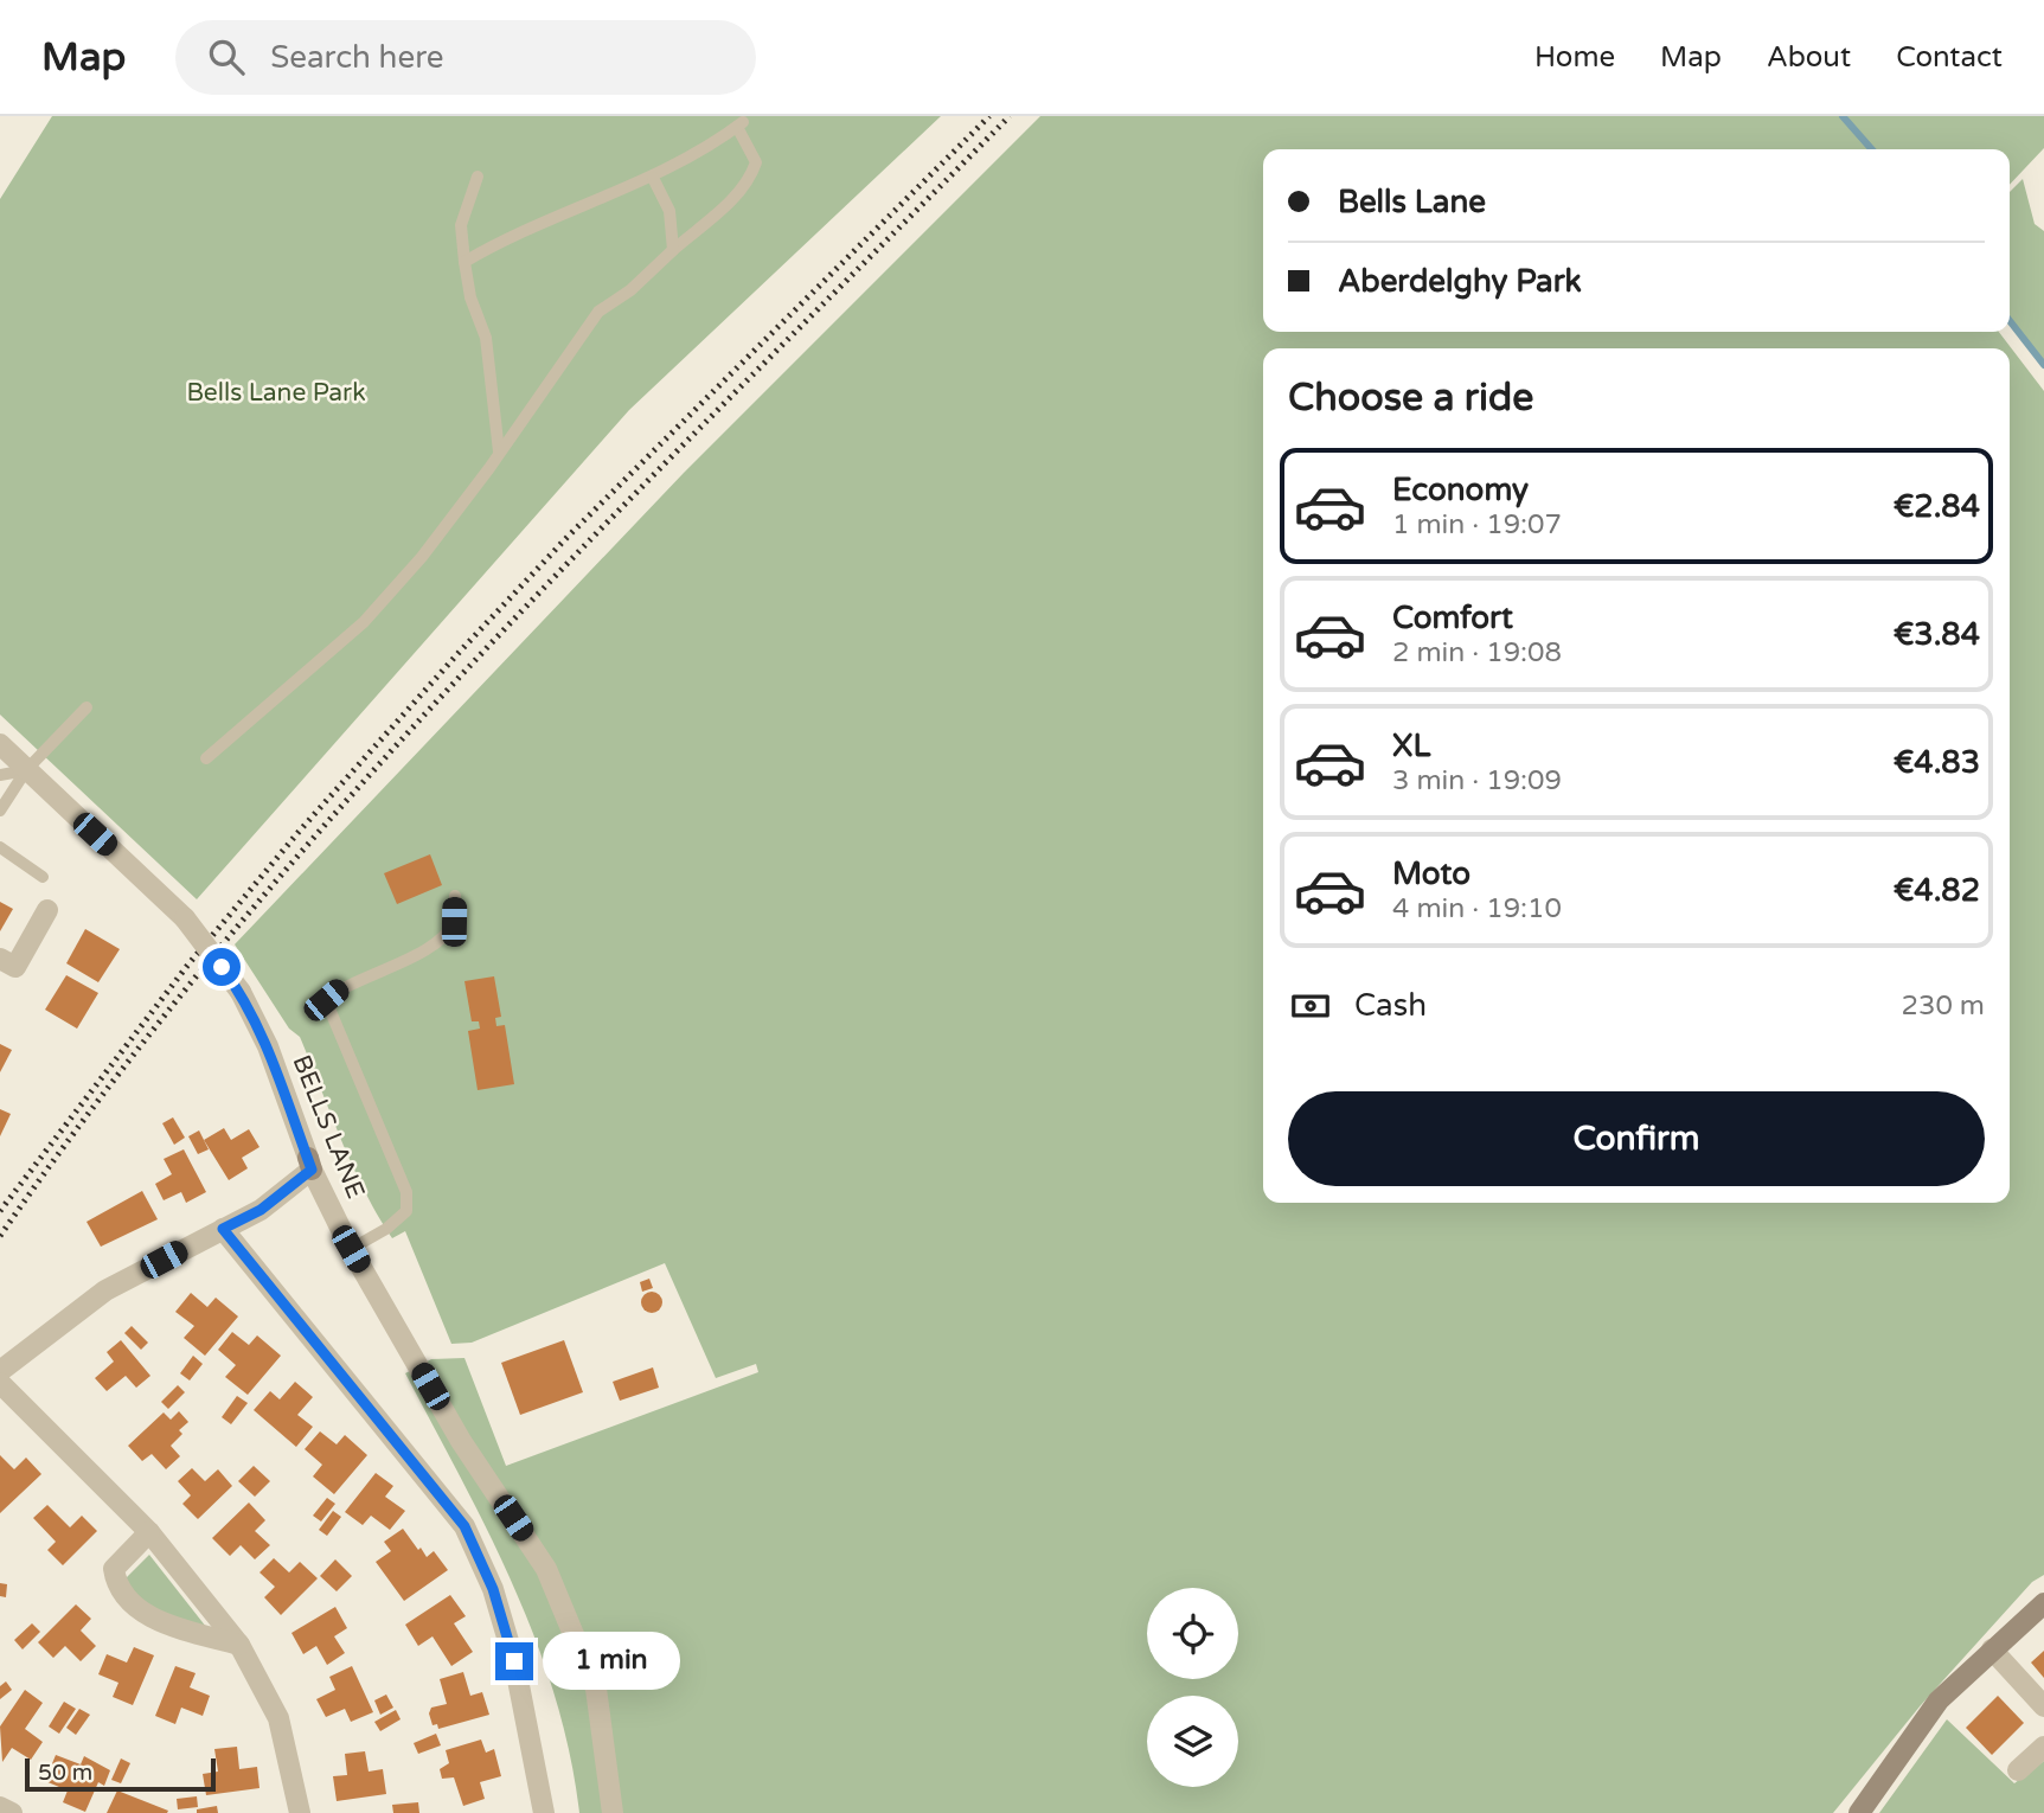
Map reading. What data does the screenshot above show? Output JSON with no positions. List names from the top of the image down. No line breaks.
{"streets":{"street":["BELLS LANE"]},"parks":["Bells Lane Park"],"scale_bar":"50 m","page":{"header":"Map","search":"Search here","nav":["Home","Map","About","Contact"],"banner":["Bells Lane","Aberdelghy Park"],"heading":"Choose a ride","list":[{"name":"Economy","note":"1 min · 19:07","value":"€2.84"},{"name":"Comfort","note":"2 min · 19:08","value":"€3.84"},{"name":"XL","note":"3 min · 19:09","value":"€4.83"},{"name":"Moto","note":"4 min · 19:10","value":"€4.82"}],"pay":["Cash","230 m"],"buttons":"Confirm","bubble":"1 min","scale":"50 m"}}
